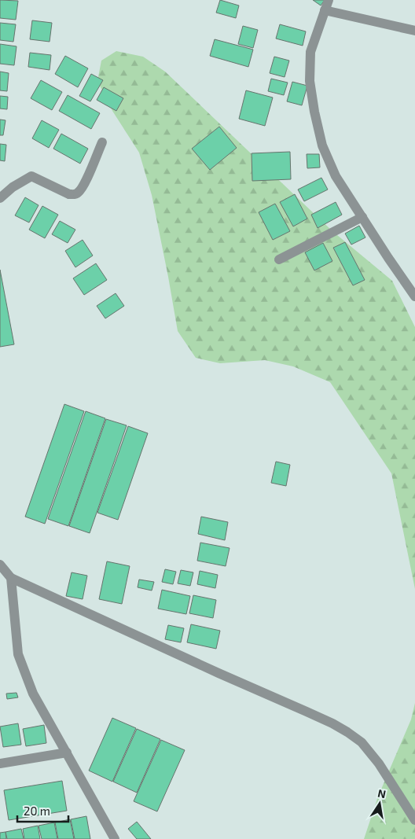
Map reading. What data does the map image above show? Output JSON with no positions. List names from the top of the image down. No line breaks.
{"scale_bar":"20 m","north":"top"}
